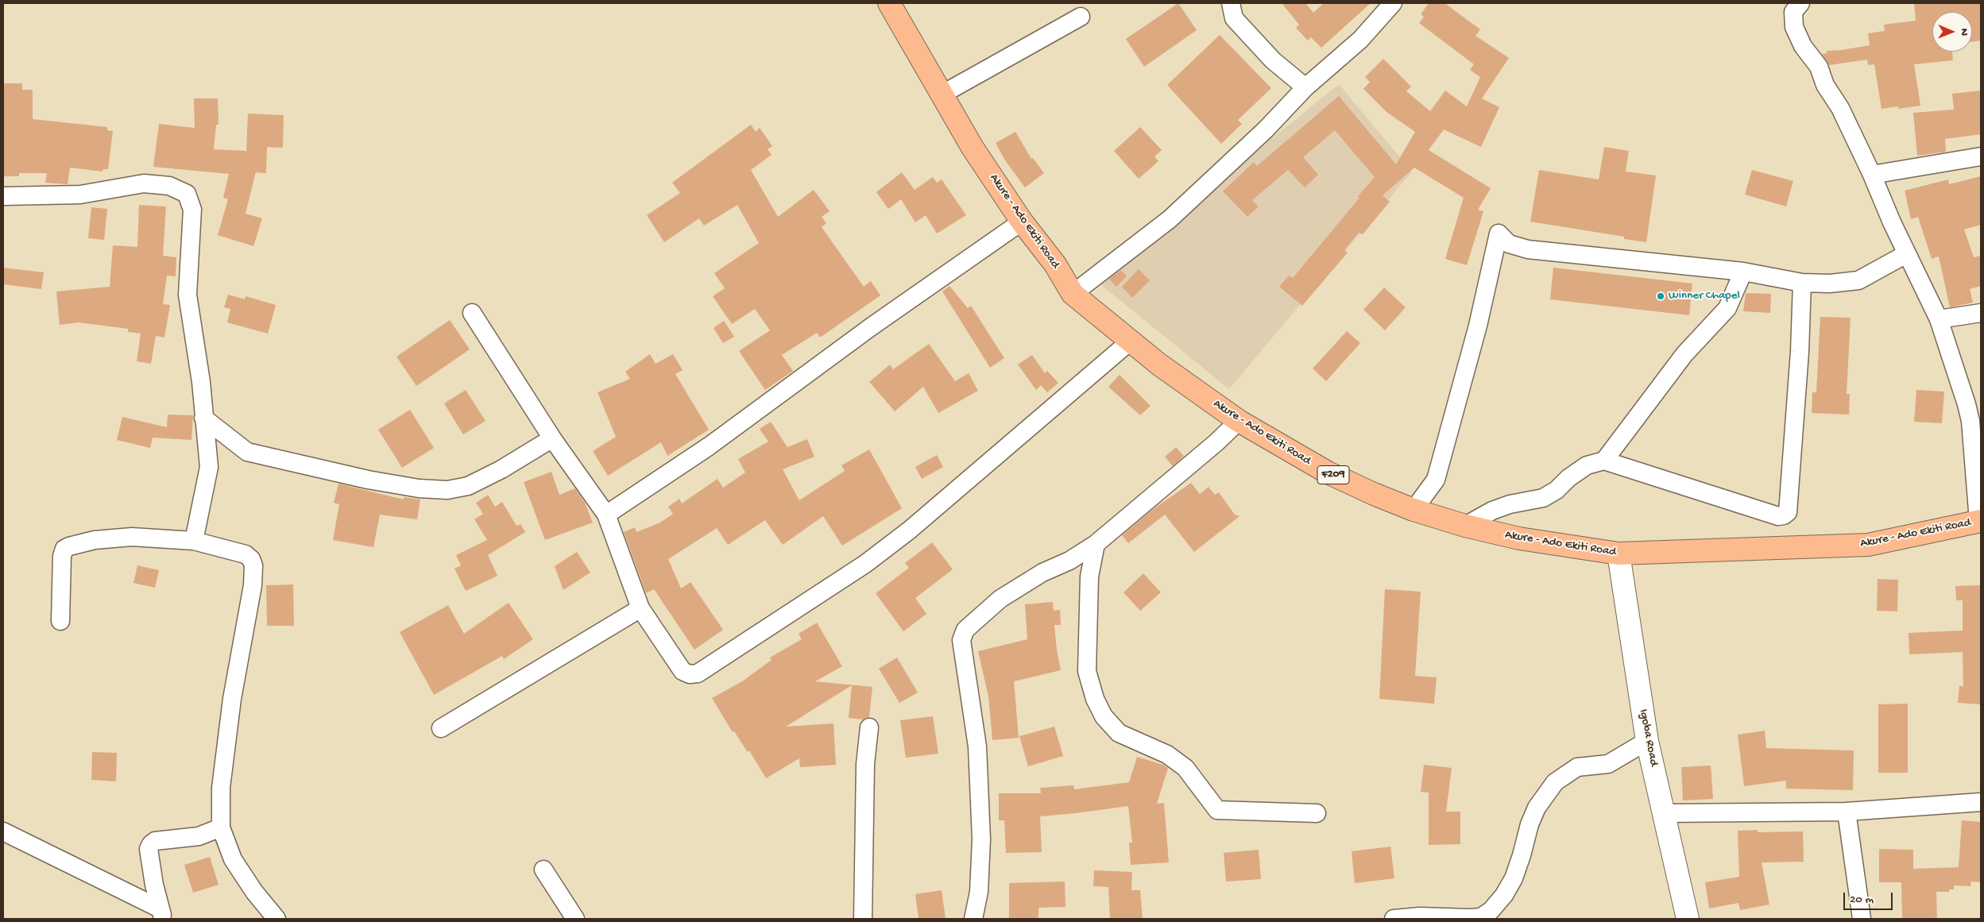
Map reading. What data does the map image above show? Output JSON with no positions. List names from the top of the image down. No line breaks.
{"streets":{"main road":["Akure - Ado Ekiti Road","F209"],"street":["Igoba Road"]},"crossings":[["Akure - Ado Ekiti Road","Igoba Road"]],"places":["Winner Chapel"],"scale_bar":"20 m","north":"right"}
